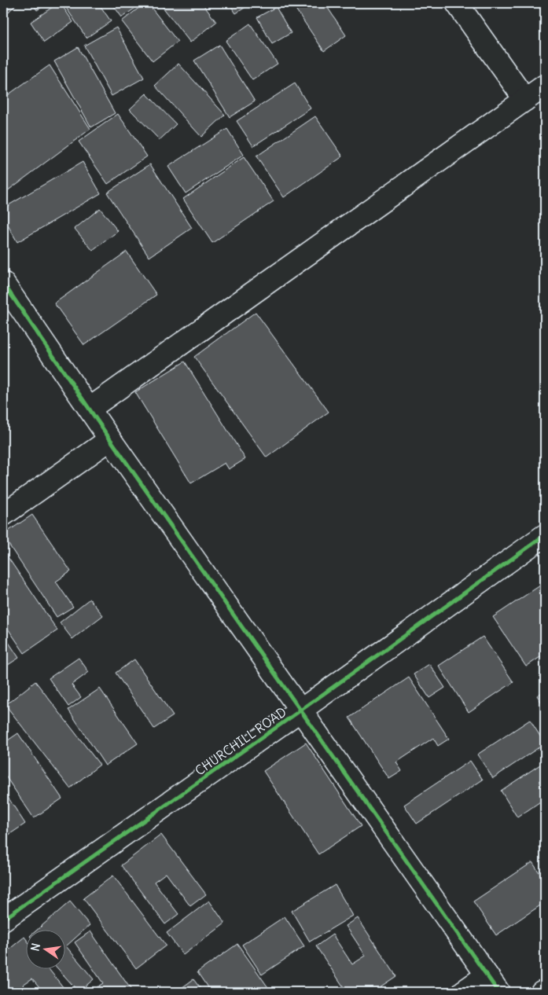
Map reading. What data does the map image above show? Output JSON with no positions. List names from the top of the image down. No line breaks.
{"streets":{"street":["CHURCHILL ROAD"]},"north":"left"}
